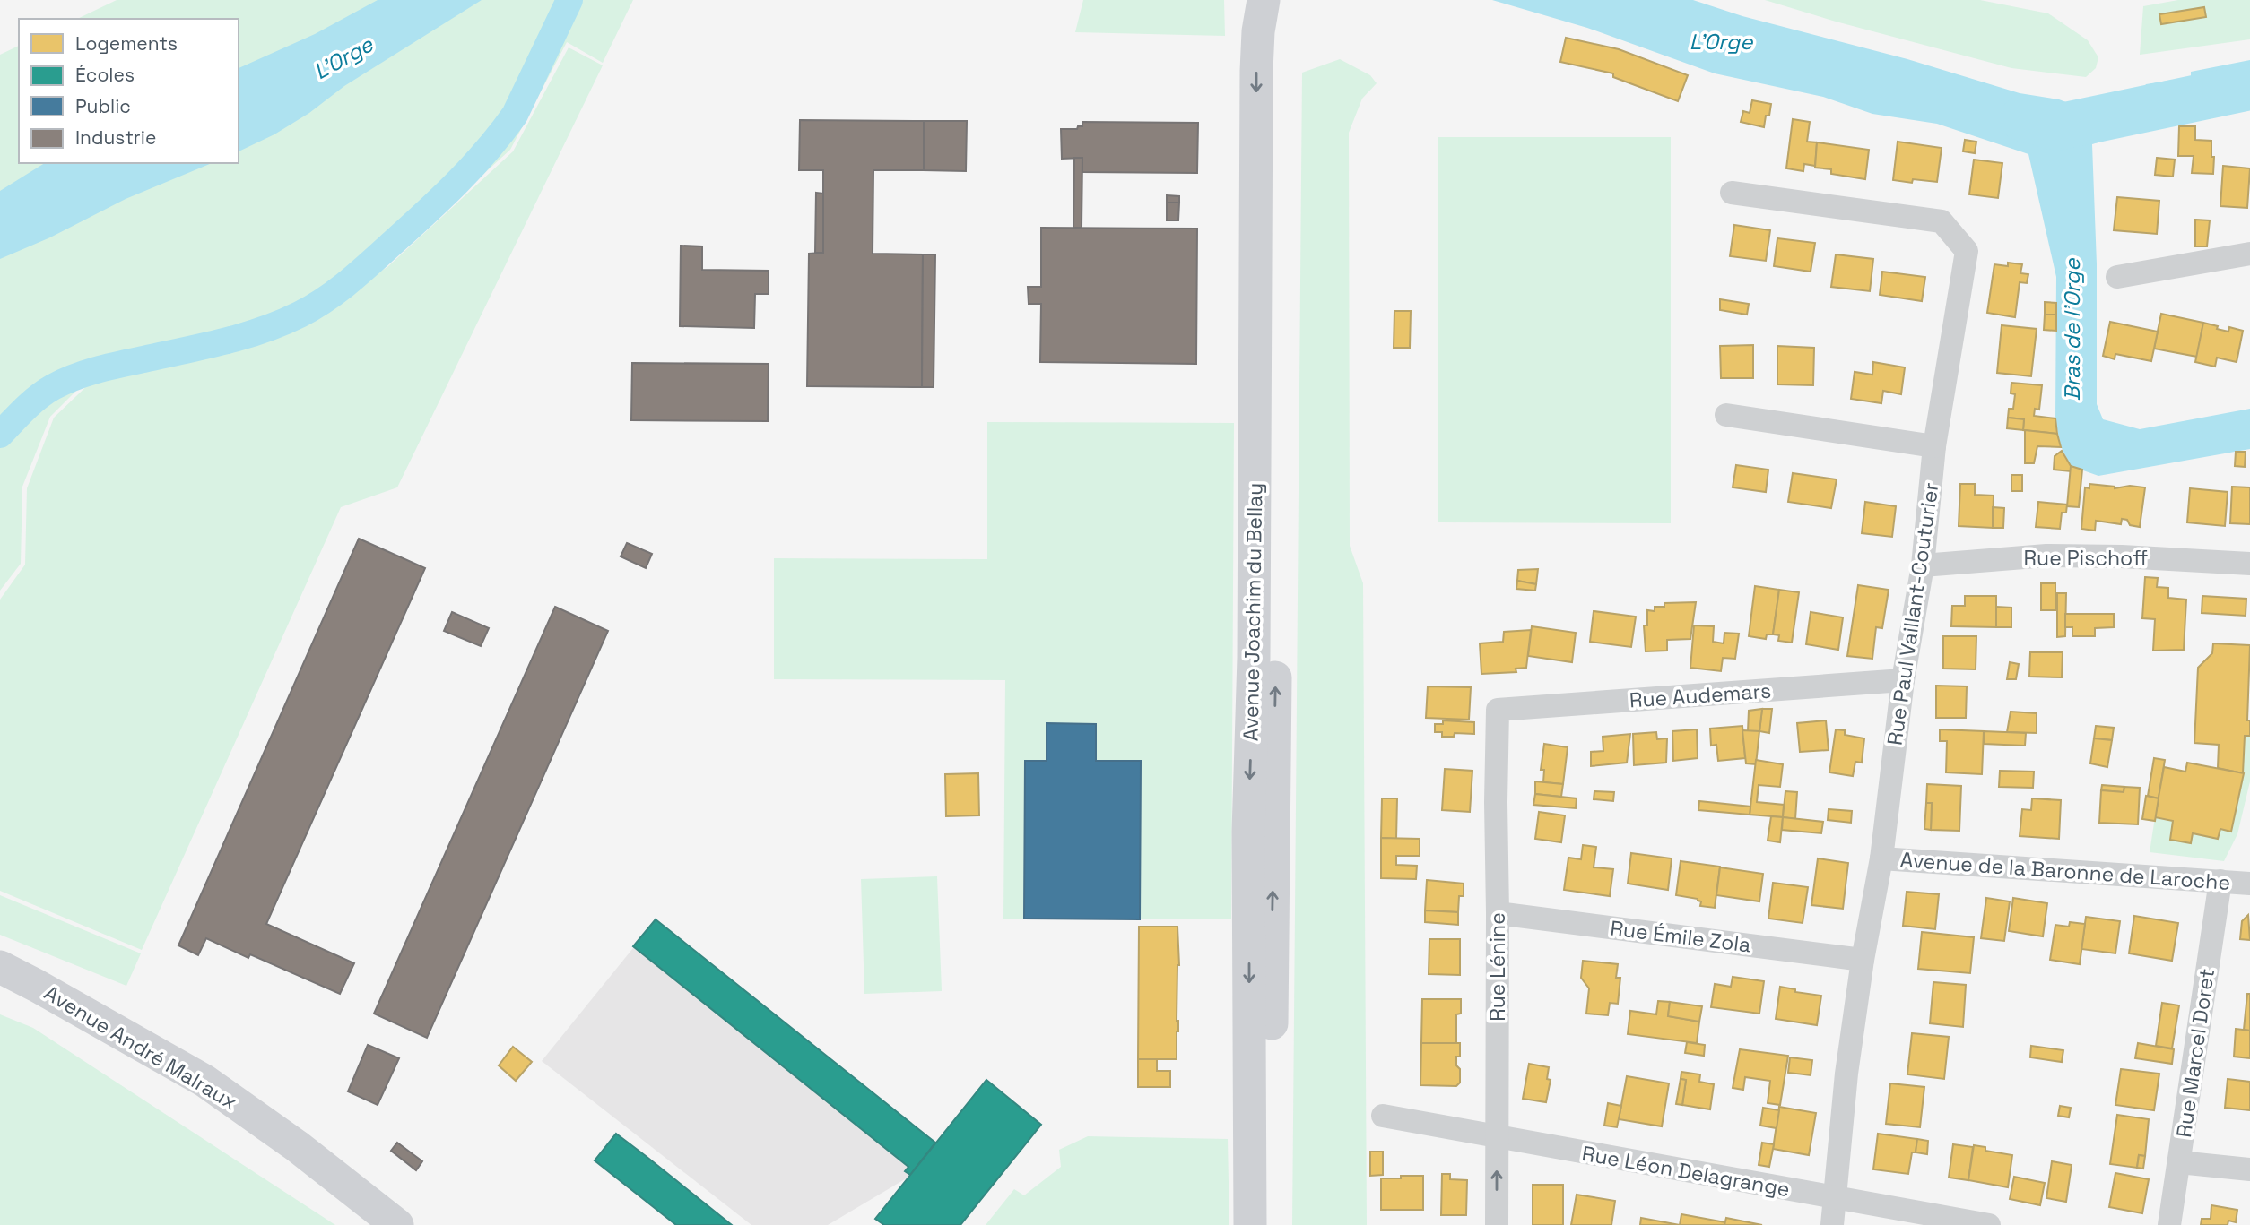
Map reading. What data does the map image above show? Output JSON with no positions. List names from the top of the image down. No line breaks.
{"streets":{"street":["Rue Pischoff","Avenue Joachim du Bellay","Rue Paul Vaillant-Couturier","Rue Audemars","Avenue de la Baronne de Laroche","Rue Émile Zola","Rue Lénine","Avenue André Malraux","Rue Marcel Doret","Rue Léon Delagrange"]},"crossings":[["Rue Pischoff","Rue Paul Vaillant-Couturier"],["Rue Paul Vaillant-Couturier","Rue Audemars"],["Rue Paul Vaillant-Couturier","Avenue de la Baronne de Laroche"],["Rue Paul Vaillant-Couturier","Rue Émile Zola"],["Rue Paul Vaillant-Couturier","Rue Léon Delagrange"],["Rue Audemars","Rue Lénine"],["Avenue de la Baronne de Laroche","Rue Marcel Doret"],["Rue Émile Zola","Rue Lénine"],["Rue Lénine","Rue Léon Delagrange"]],"water":["L'Orge","Bras de l'Orge"],"legend":["Logements","Écoles","Public","Industrie"]}
